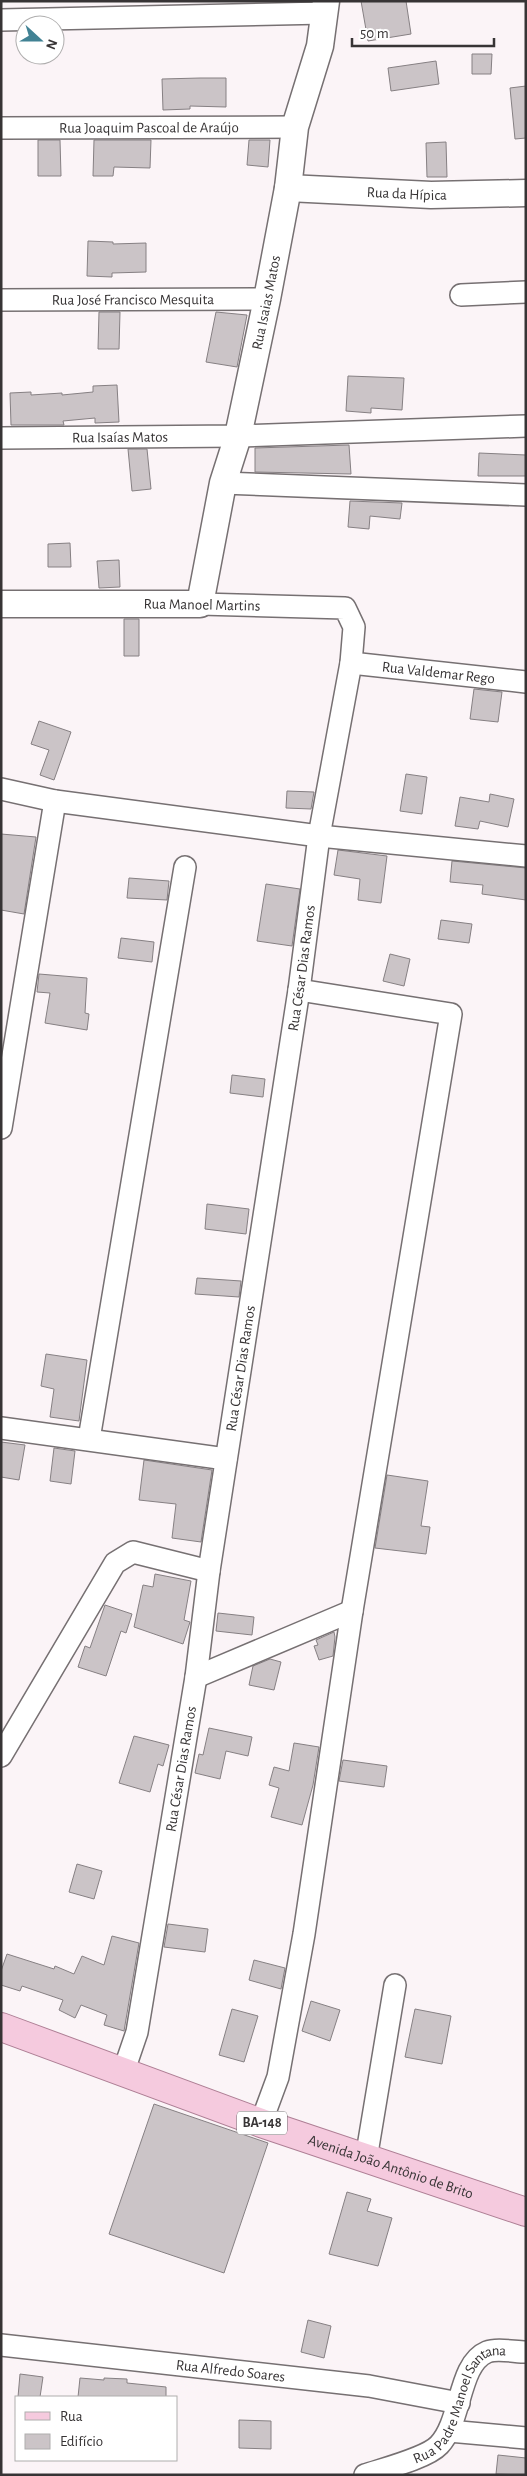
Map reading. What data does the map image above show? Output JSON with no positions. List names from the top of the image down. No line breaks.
{"streets":{"main road":["BA-148","Avenida João Antônio de Brito"],"street":["Rua Joaquim Pascoal de Araújo","Rua da Hípica","Rua José Francisco Mesquita","Rua Isaias Matos","Rua Isaías Matos","Rua Manoel Martins","Rua Valdemar Rego","Rua César Dias Ramos","Rua Alfredo Soares","Rua Padre Manoel Santana"]},"crossings":[["Rua Joaquim Pascoal de Araújo","Rua Isaias Matos"],["Rua da Hípica","Rua Isaias Matos"],["Rua José Francisco Mesquita","Rua Isaias Matos"],["Rua Isaias Matos","Rua Isaías Matos"],["Rua Isaias Matos","Rua Manoel Martins"],["Rua Manoel Martins","Rua Valdemar Rego"],["Rua Manoel Martins","Rua César Dias Ramos"],["Rua Valdemar Rego","Rua César Dias Ramos"],["Rua César Dias Ramos","Avenida João Antônio de Brito"],["Rua Alfredo Soares","Rua Padre Manoel Santana"]],"legend":["Rua","Edifício"],"scale_bar":"50 m","north":"right"}
